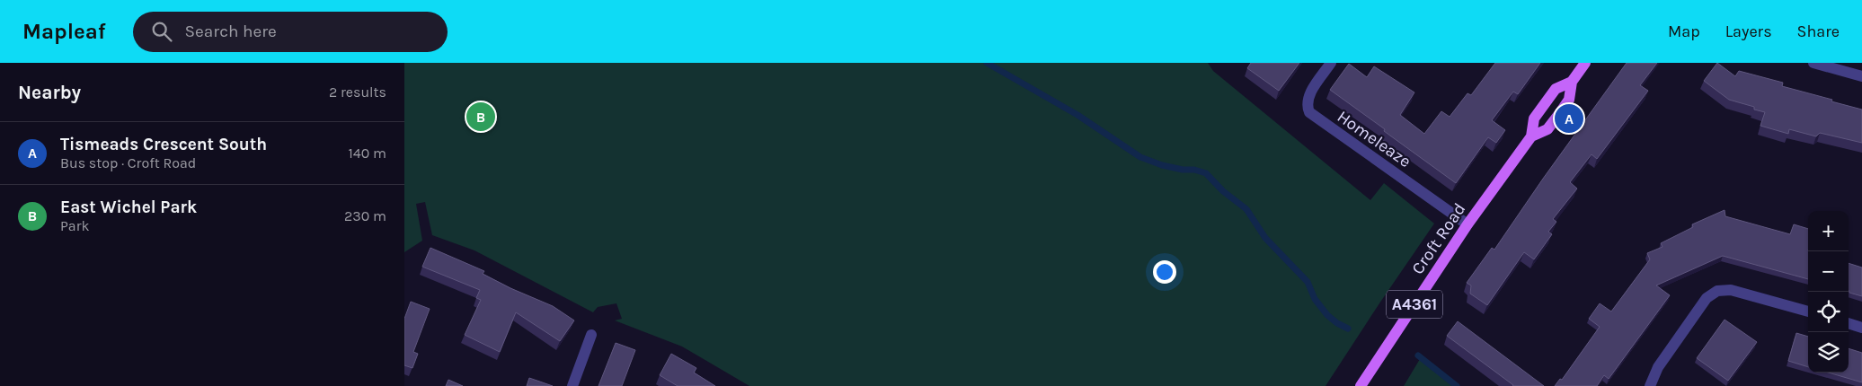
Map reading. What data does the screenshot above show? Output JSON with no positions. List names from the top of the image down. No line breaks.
{"streets":{"main road":["Croft Road","A4361"],"street":["Homeleaze"]},"crossings":[["Homeleaze","Croft Road"]],"page":{"header":"Mapleaf","search":"Search here","nav":["Map","Layers","Share"],"heading":["Nearby","2 results"],"pins":["B","A"],"list":[{"mark":"A","name":"Tismeads Crescent South","note":"Bus stop · Croft Road","value":"140 m"},{"mark":"B","name":"East Wichel Park","note":"Park","value":"230 m"}],"map_buttons":["+","−"]}}
